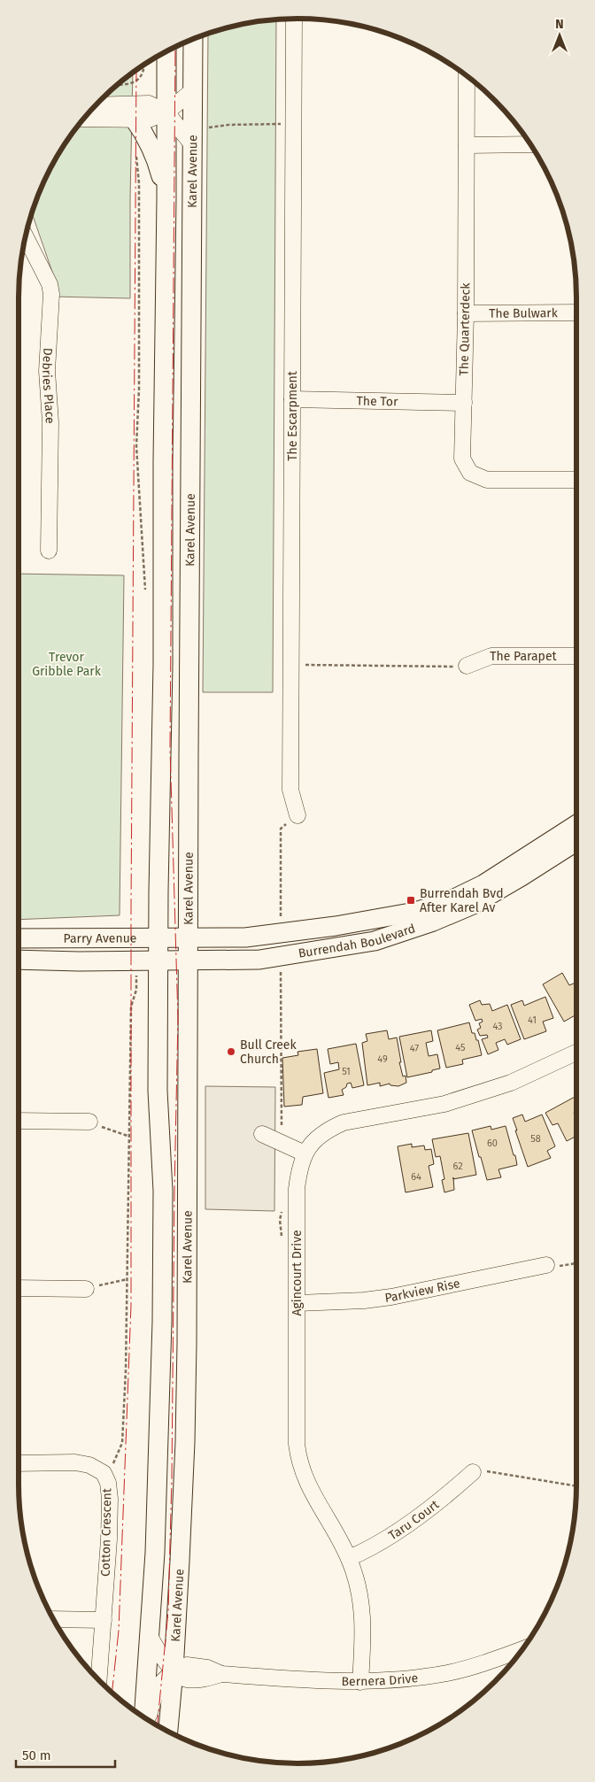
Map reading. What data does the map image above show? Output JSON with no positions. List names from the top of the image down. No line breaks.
{"streets":{"main road":["Karel Avenue","Parry Avenue","Burrendah Boulevard"],"street":["The Bulwark","The Quarterdeck","Debries Place","The Tor","The Escarpment","The Parapet","Agincourt Drive","Parkview Rise","Taru Court","Cotton Crescent","Bernera Drive"]},"crossings":[["Karel Avenue","Parry Avenue"],["Karel Avenue","Burrendah Boulevard"],["Karel Avenue","Bernera Drive"],["The Bulwark","The Quarterdeck"],["The Quarterdeck","The Tor"],["The Tor","The Escarpment"],["Parry Avenue","Burrendah Boulevard"],["Agincourt Drive","Parkview Rise"],["Agincourt Drive","Taru Court"],["Agincourt Drive","Bernera Drive"]],"parks":["Trevor Gribble Park"],"places":{"transit":["Burrendah Bvd After Karel Av"],"other":["Bull Creek Church"]},"house_numbers":["41","43","45","47","49","51","58","60","62","64"],"scale_bar":"50 m","north":"top"}
